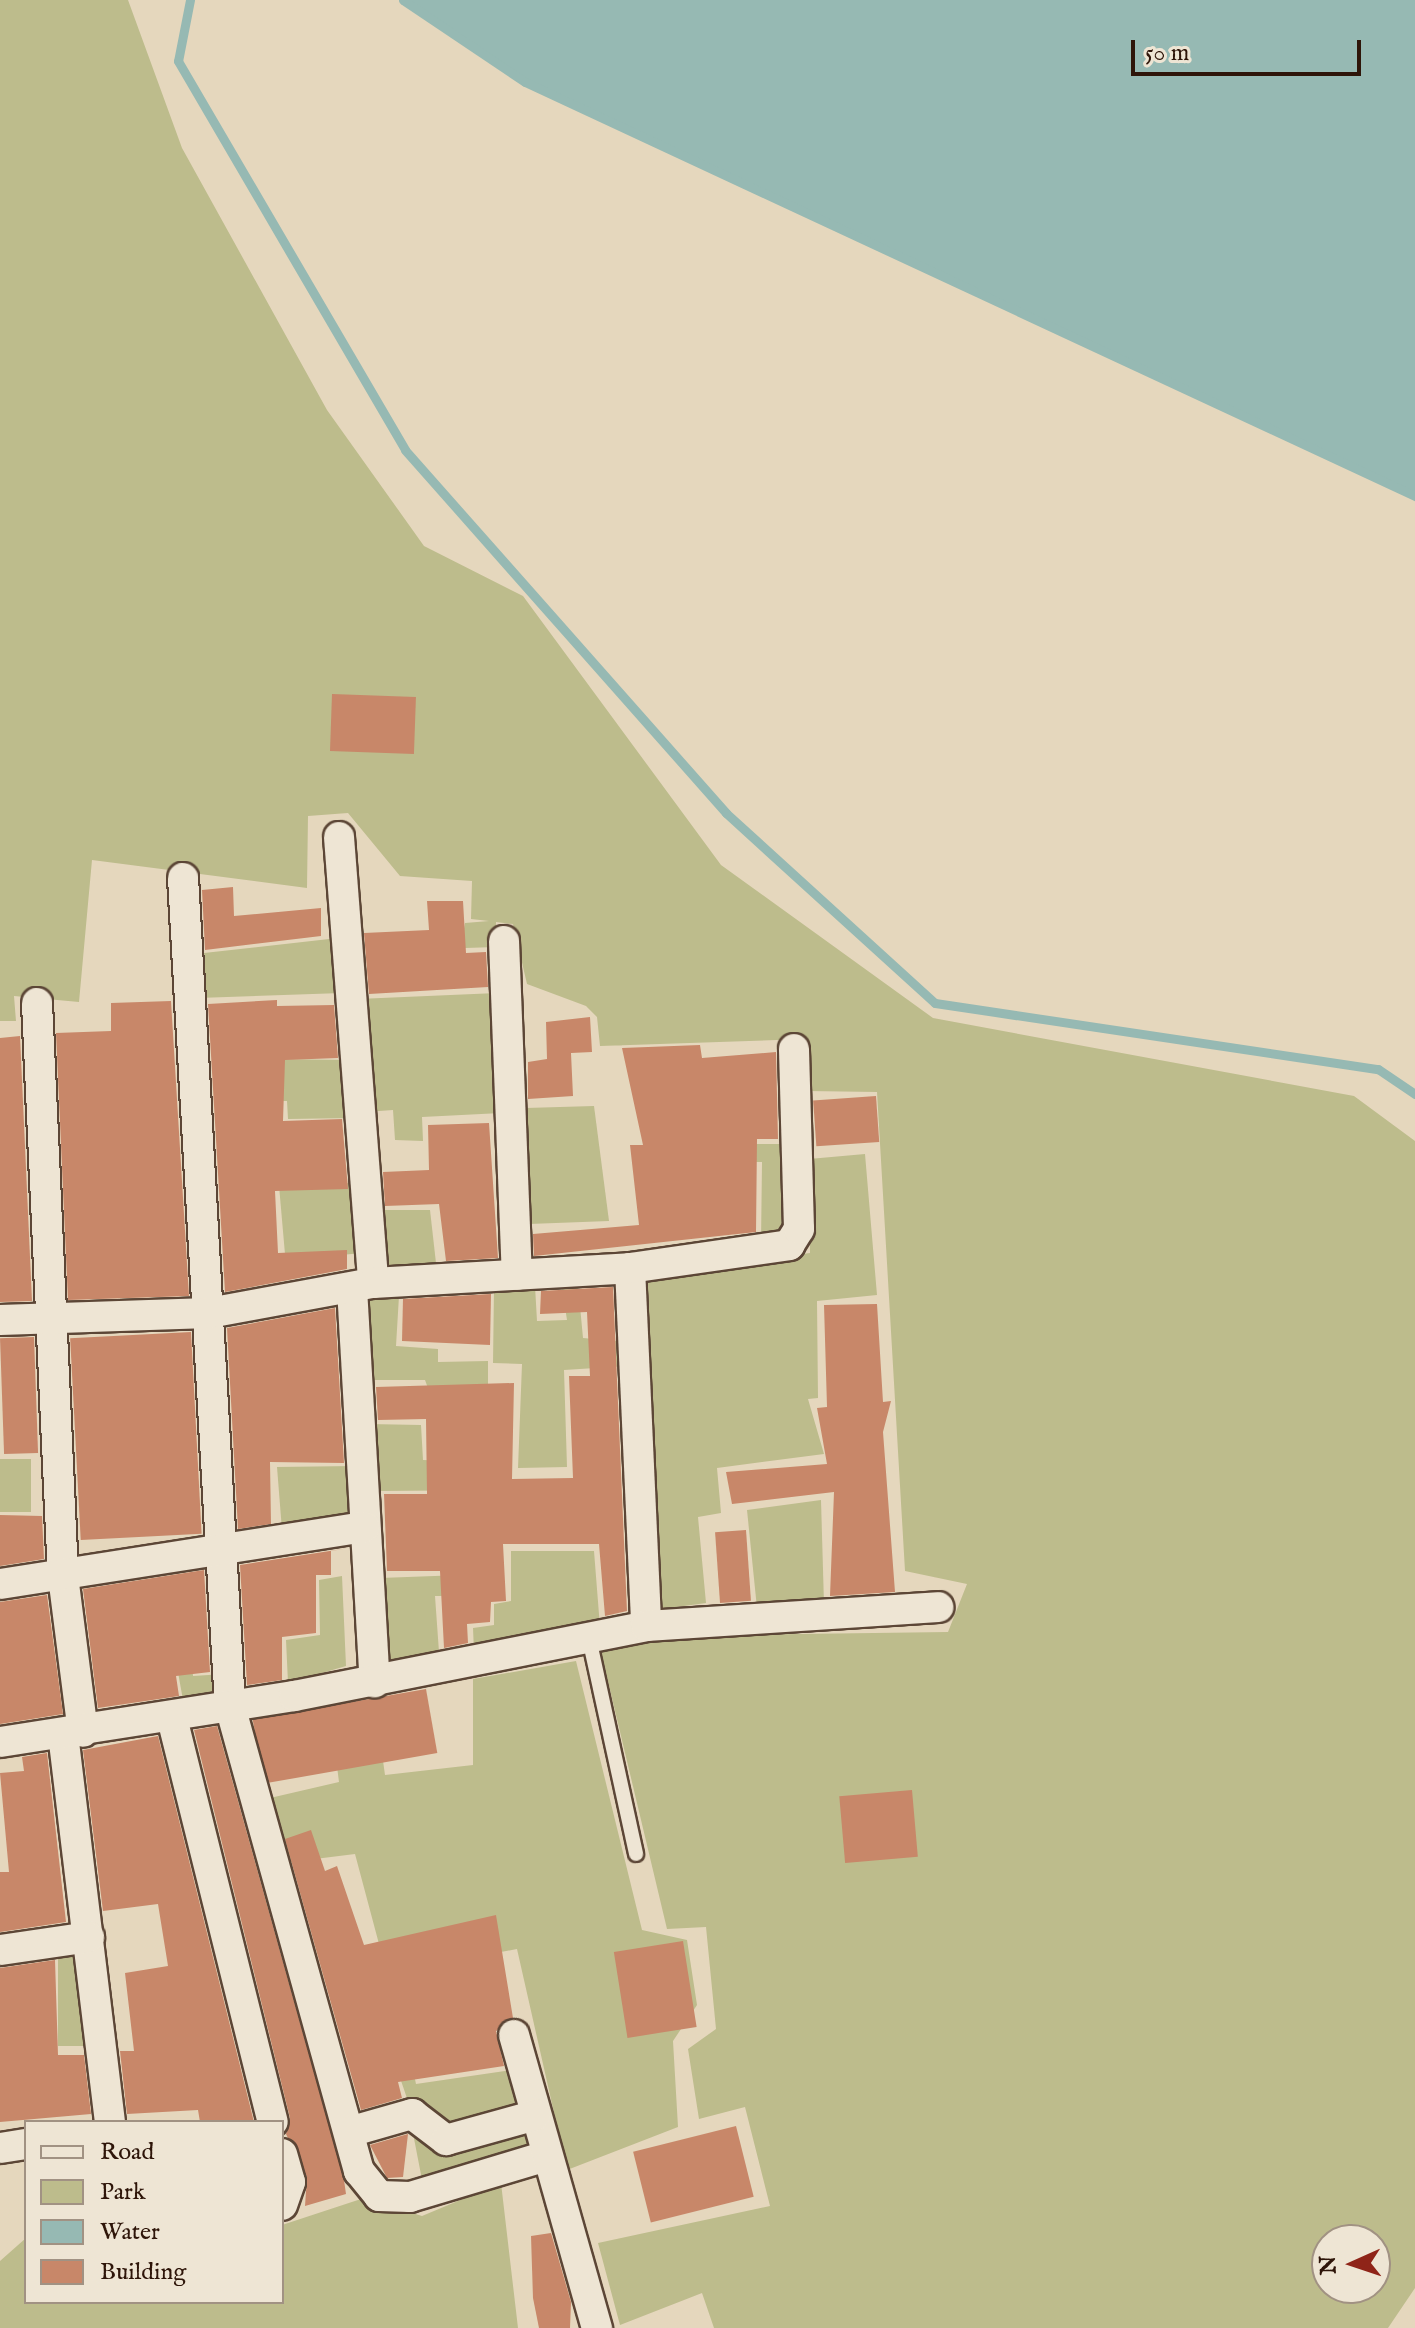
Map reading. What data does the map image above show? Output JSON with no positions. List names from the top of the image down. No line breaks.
{"legend":["Road","Park","Water","Building"],"scale_bar":"50 m","north":"left"}
